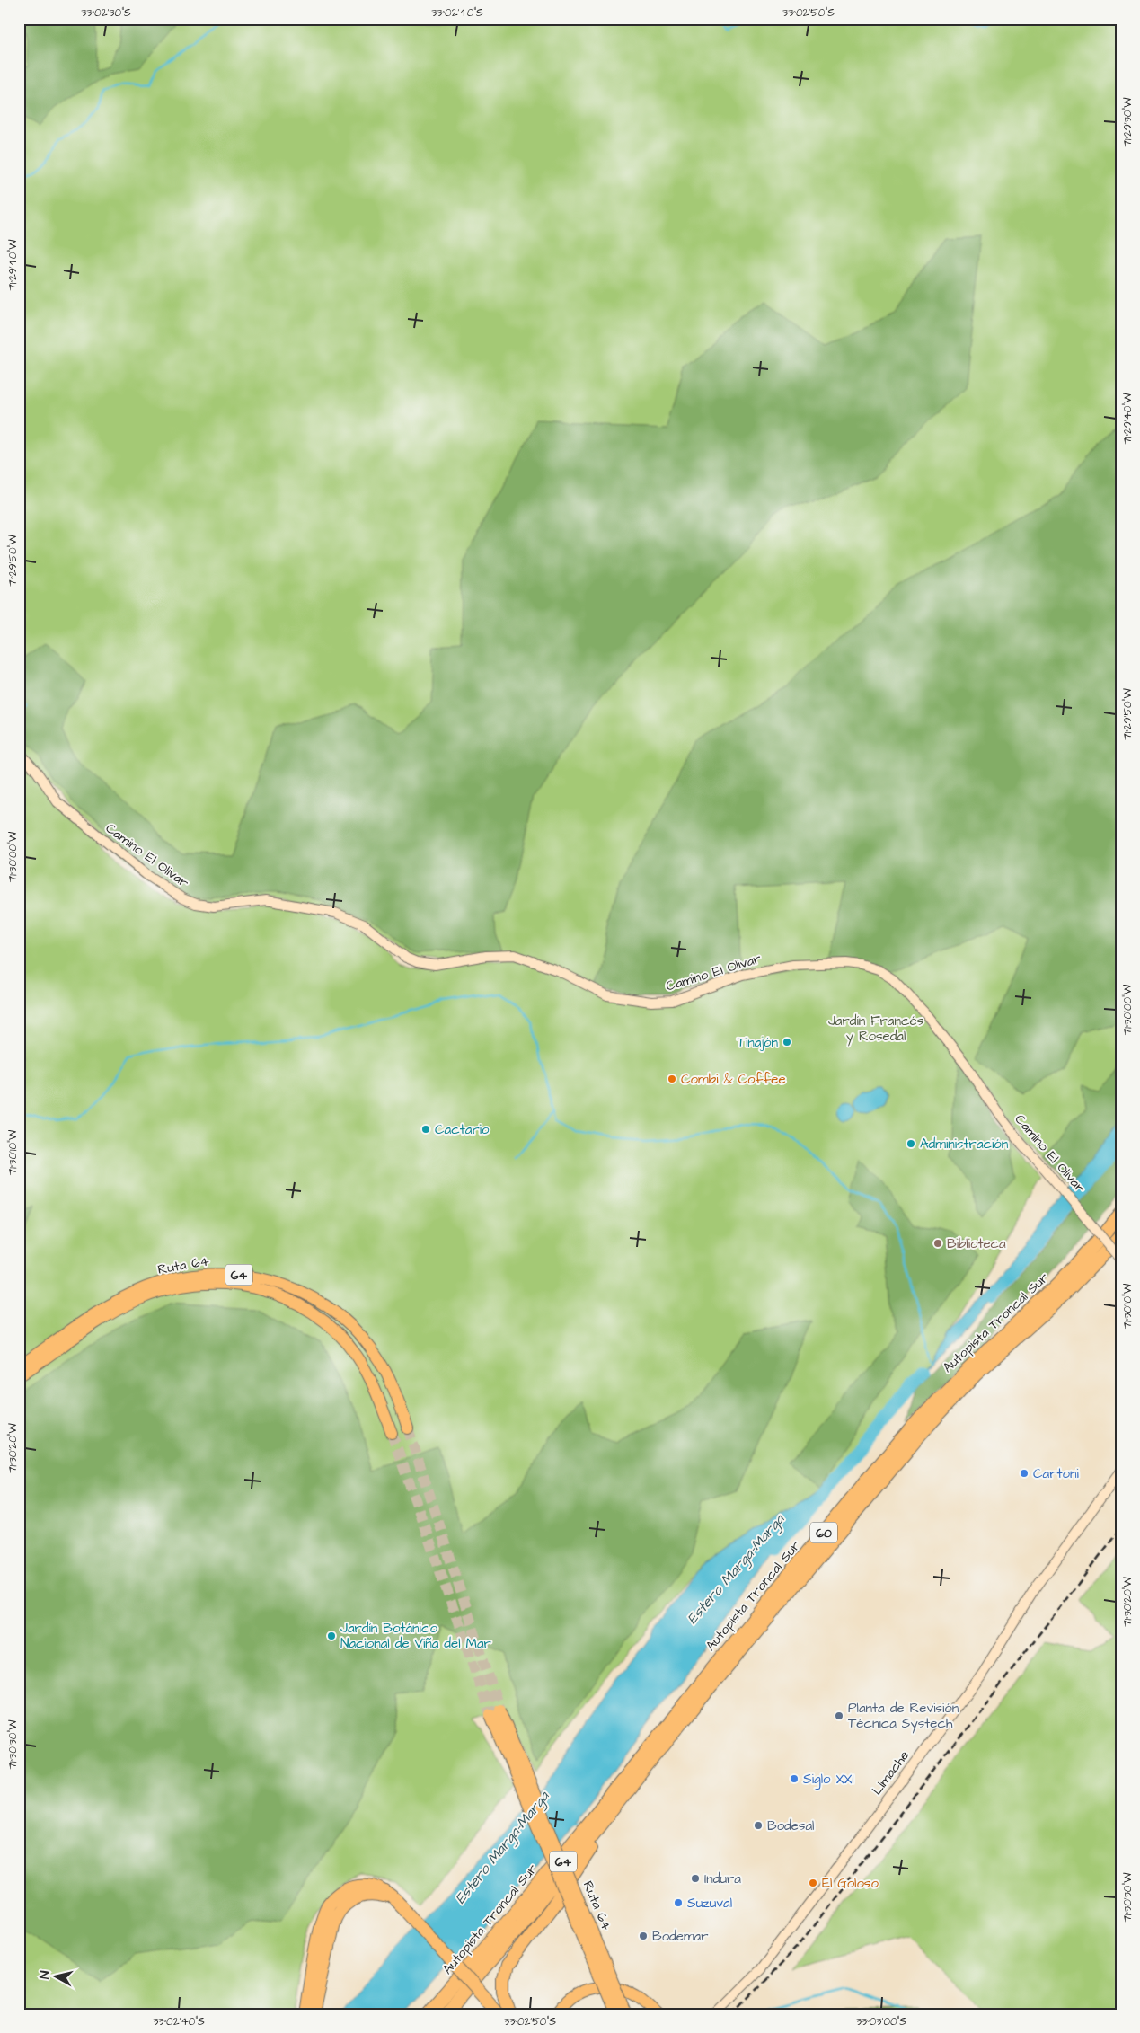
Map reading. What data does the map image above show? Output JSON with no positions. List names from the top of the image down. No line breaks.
{"streets":{"highway":["Ruta 64","64","Autopista Troncal Sur","60"],"main road":["Camino El Olivar","Limache"]},"water":["Estero Marga-Marga"],"parks":["Jardín Francés y Rosedal"],"places":["Tinajón","Combi & Coffee","Cactario","Administración","Biblioteca","Cartoni","Jardín Botánico Nacional de Viña del Mar","Planta de Revisión Técnica Systech","Siglo XXI","Bodesal","Indura","El Goloso","Suzuval","Bodemar"],"north":"left","coordinates":["33°02'30\"S","33°02'40\"S","33°02'50\"S","71°29'30\"W","71°29'40\"W","71°29'50\"W","71°30'00\"W","71°30'10\"W","71°30'20\"W","71°30'30\"W","33°03'00\"S"]}
